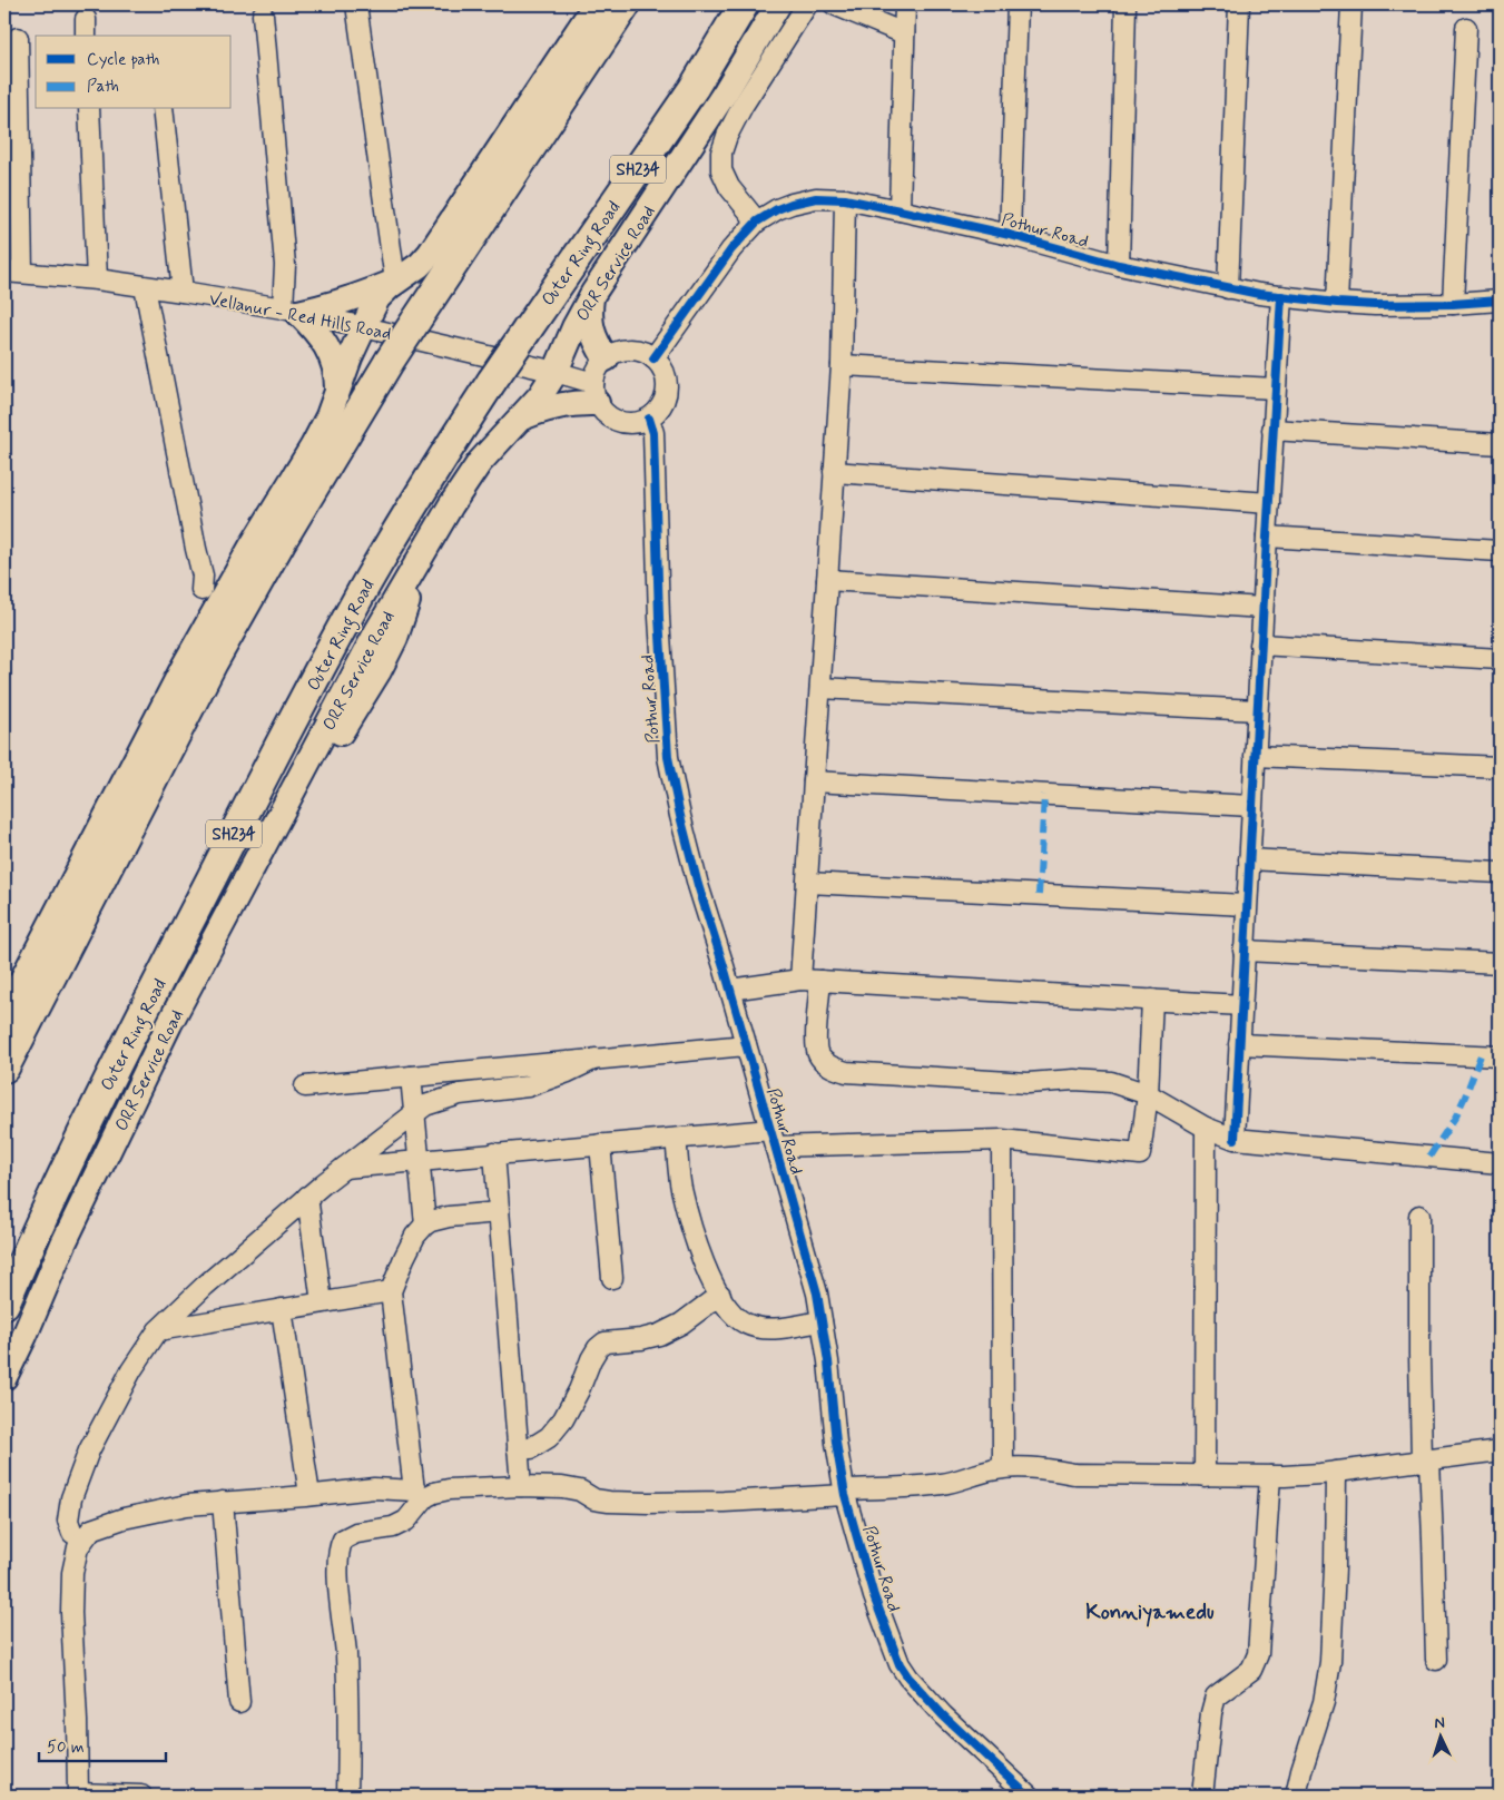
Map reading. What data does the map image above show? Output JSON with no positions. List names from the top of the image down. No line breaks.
{"streets":{"highway":["SH234","Outer Ring Road"],"main road":["ORR Service Road"],"street":["Pothur Road","Vellanur - Red Hills Road"]},"crossings":[["Pothur Road","Vellanur - Red Hills Road"],["ORR Service Road","Vellanur - Red Hills Road"]],"districts":["Konniyamedu"],"legend":["Cycle path","Path"],"scale_bar":"50 m","north":"top"}
